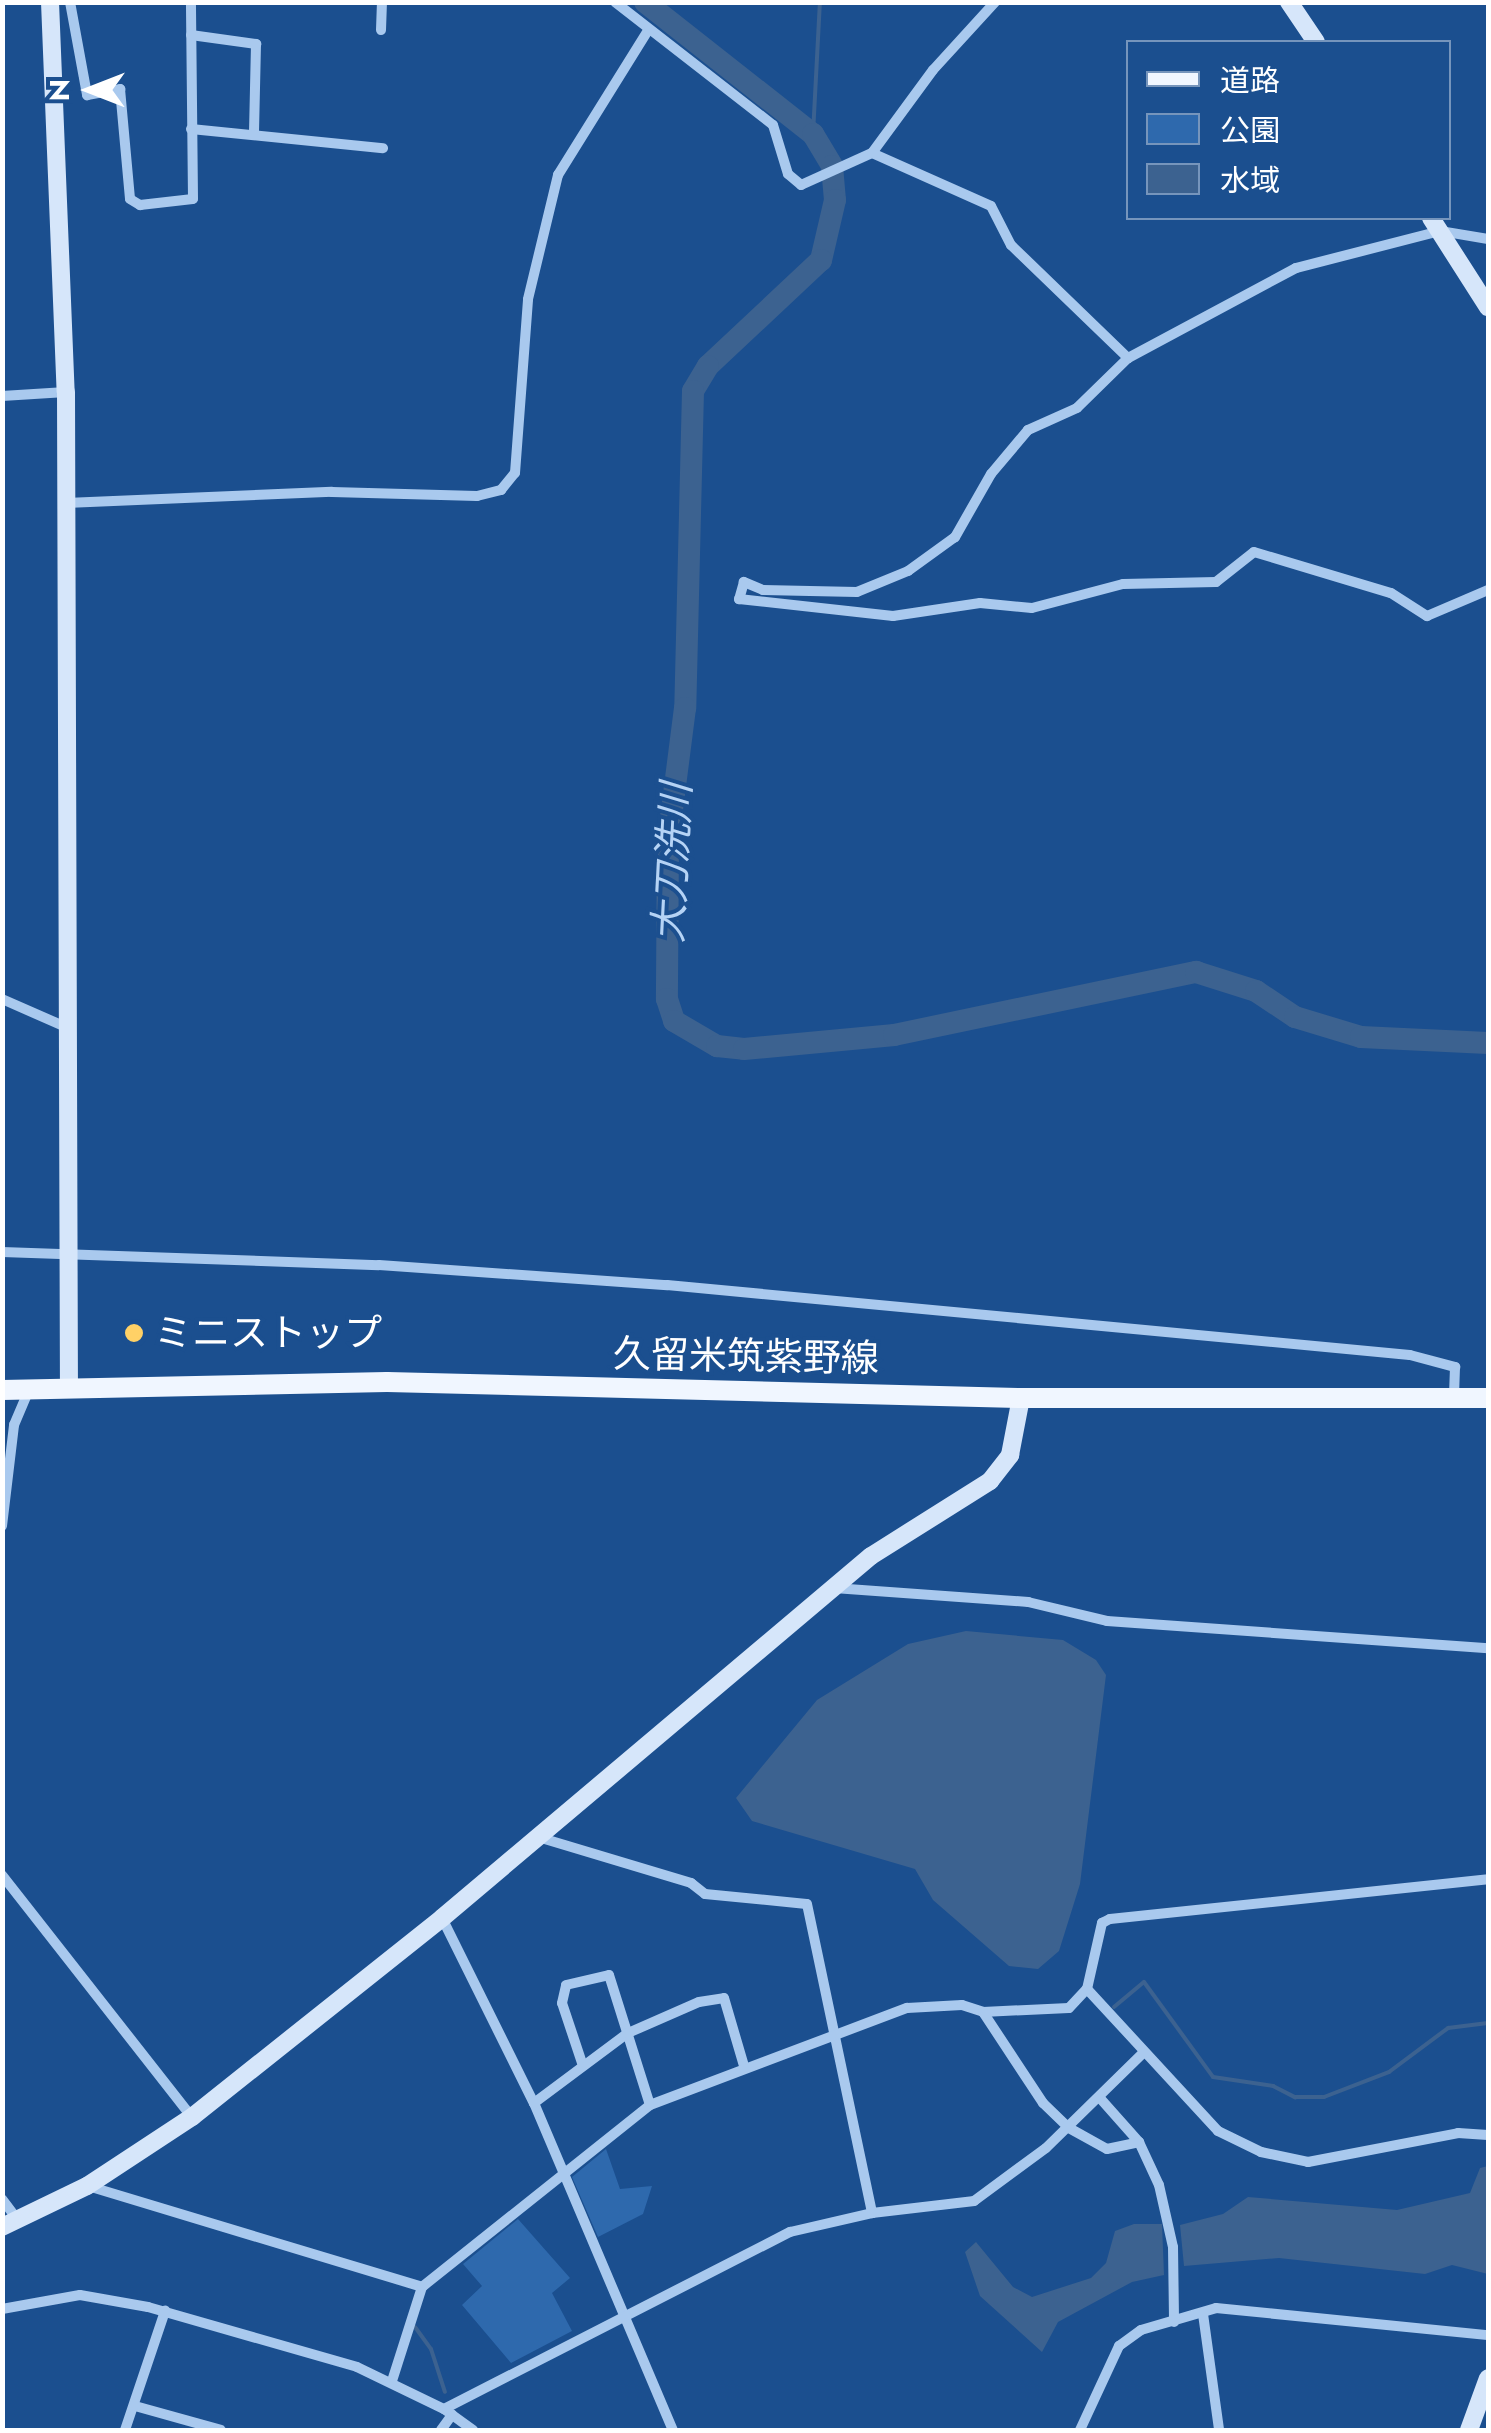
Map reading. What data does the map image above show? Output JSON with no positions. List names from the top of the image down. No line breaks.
{"streets":{"main road":["久留米筑紫野線"]},"water":["大刀洗川"],"places":["ミニストップ"],"legend":["道路","公園","水域"],"north":"left"}
